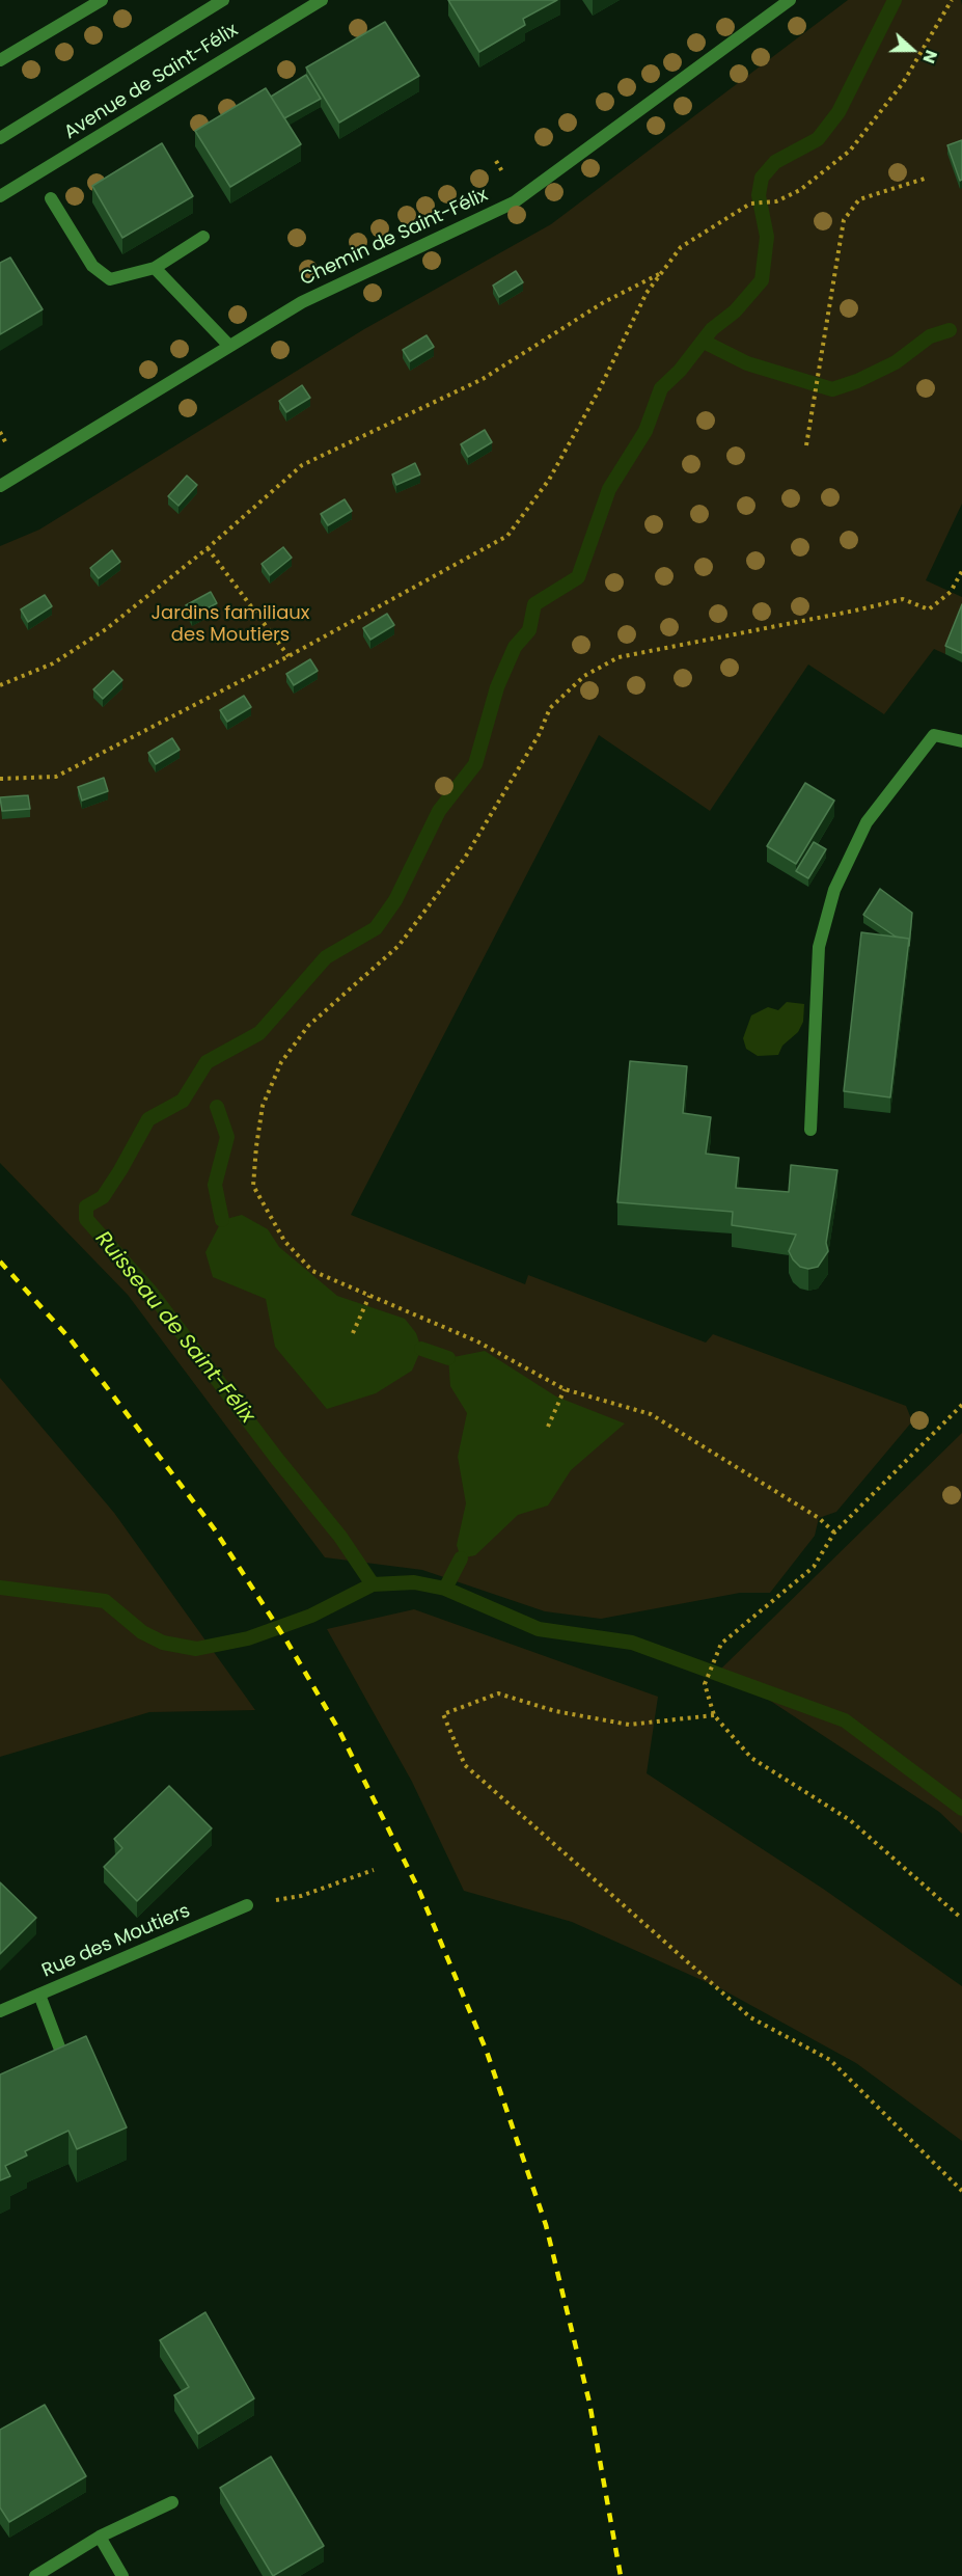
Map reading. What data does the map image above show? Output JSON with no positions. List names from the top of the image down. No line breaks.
{"streets":{"street":["Avenue de Saint-Félix","Chemin de Saint-Félix","Rue des Moutiers"]},"water":["Ruisseau de Saint-Félix"],"parks":["Jardins familiaux des Moutiers"],"north":"right"}
